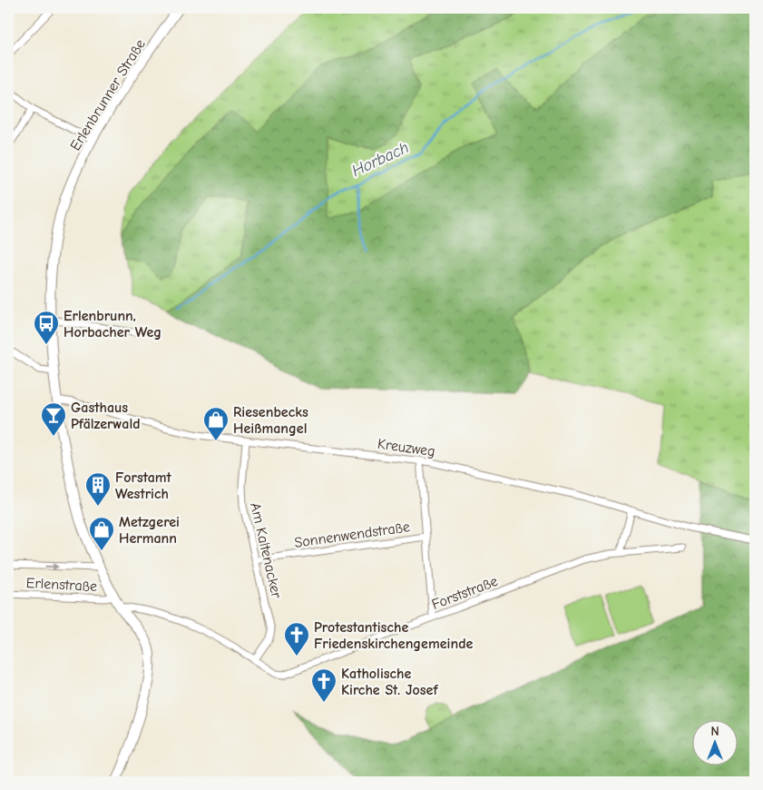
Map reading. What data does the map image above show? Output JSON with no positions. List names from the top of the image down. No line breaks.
{"streets":{"street":["Erlenbrunner Straße","Kreuzweg","Sonnenwendstraße","Am Kaltenacker","Erlenstraße","Forststraße"]},"crossings":[["Erlenbrunner Straße","Kreuzweg"],["Erlenbrunner Straße","Erlenstraße"],["Erlenbrunner Straße","Forststraße"],["Kreuzweg","Am Kaltenacker"],["Sonnenwendstraße","Am Kaltenacker"],["Am Kaltenacker","Forststraße"]],"water":["Horbach"],"places":{"bus stop":["Erlenbrunn, Horbacher Weg"],"bar":["Gasthaus Pfälzerwald"],"shop":["Riesenbecks Heißmangel","Metzgerei Hermann"],"building":["Forstamt Westrich"],"church":["Protestantische Friedenskirchengemeinde","Katholische Kirche St. Josef"]},"north":"top"}
